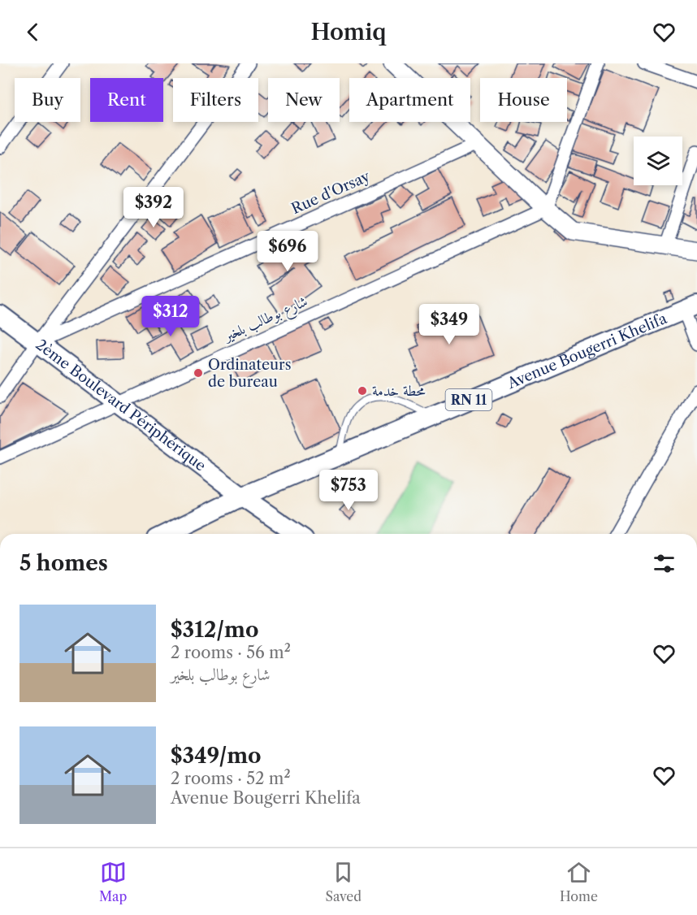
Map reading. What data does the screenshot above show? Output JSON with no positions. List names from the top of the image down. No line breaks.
{"streets":{"main road":["Avenue Bougerri Khelifa","RN 11","2ème Boulevard Périphérique"],"street":["Rue d'Orsay","شارع بوطالب بلخير"]},"crossings":[["Rue d'Orsay","2ème Boulevard Périphérique"],["شارع بوطالب بلخير","2ème Boulevard Périphérique"],["Avenue Bougerri Khelifa","2ème Boulevard Périphérique"]],"places":["Ordinateurs de bureau","محطة خدمة"],"page":{"header":"Homiq","chip":["Buy","Rent","Filters","New","Apartment","House"],"price":["$392","$696","$312","$349","$753"],"heading":"5 homes","list":[{"name":"$312/mo","note":"2 rooms · 56 m² · شارع بوطالب بلخير"},{"name":"$349/mo","note":"2 rooms · 52 m² · Avenue Bougerri Khelifa"}],"tabs":["Map","Saved","Home"]}}
